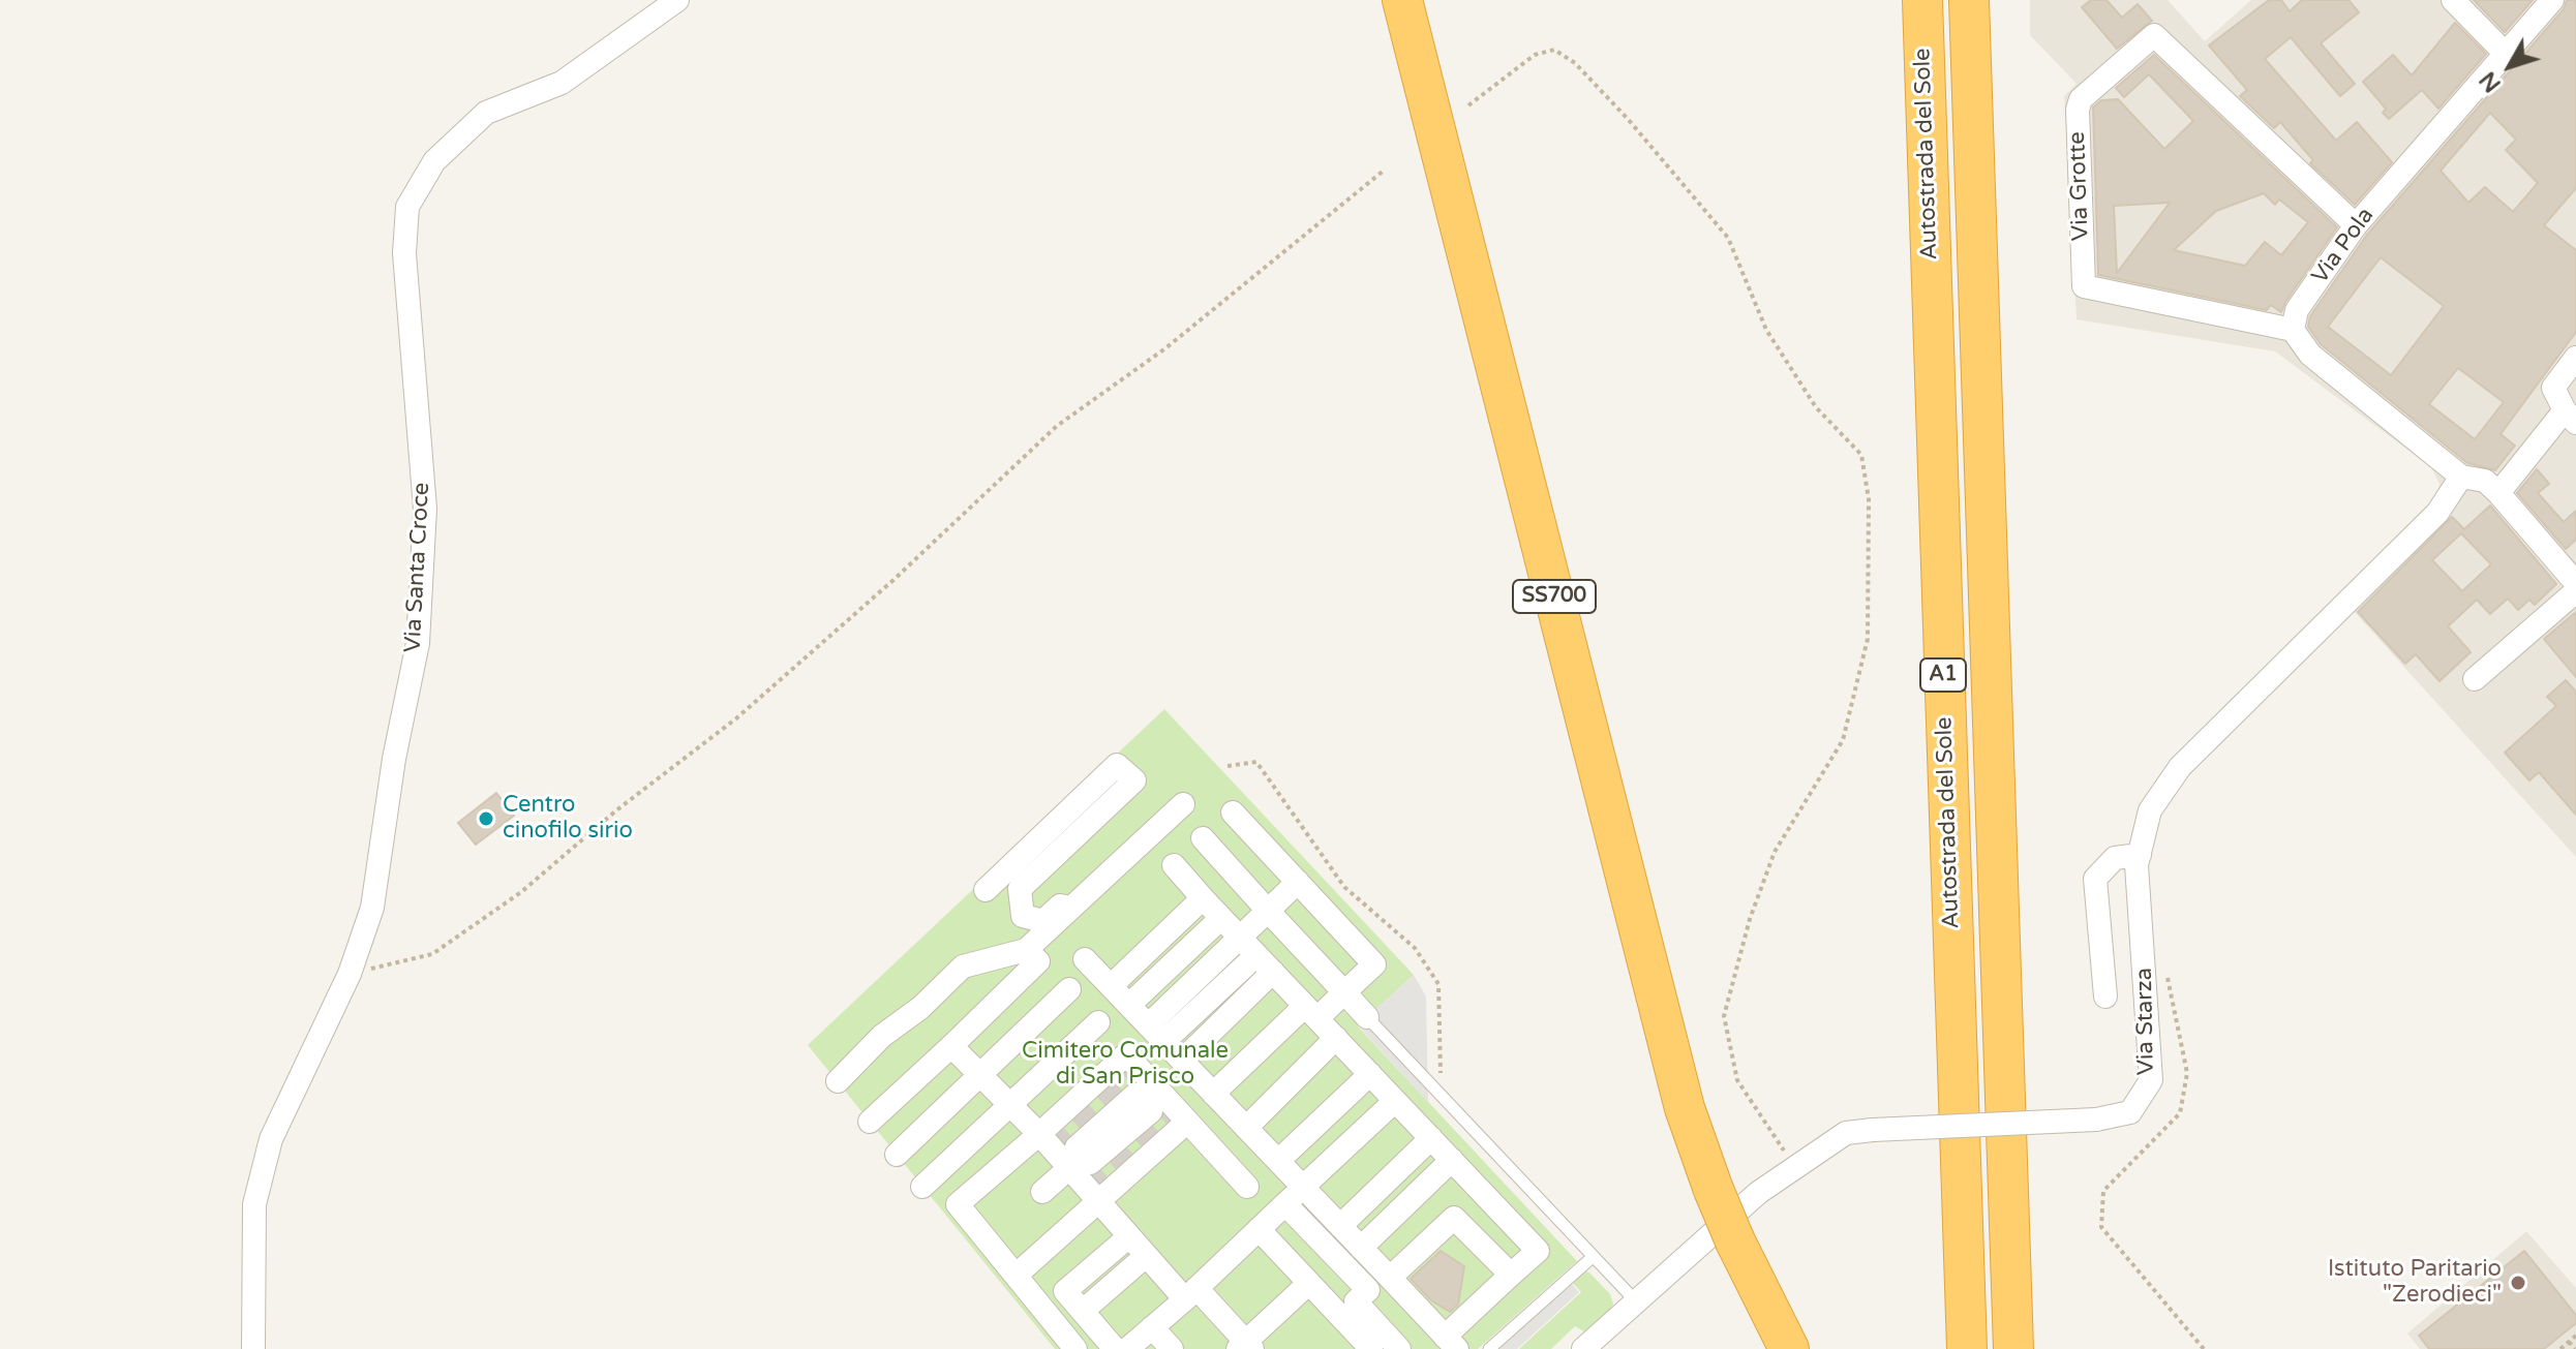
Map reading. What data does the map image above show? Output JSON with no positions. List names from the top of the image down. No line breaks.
{"streets":{"highway":["Autostrada del Sole","SS700","A1"],"street":["Via Grotte","Via Pola","Via Santa Croce","Via Starza"]},"crossings":[["Via Grotte","Via Pola"]],"parks":["Cimitero Comunale di San Prisco"],"places":["Centro cinofilo sirio","Istituto Paritario \"Zerodieci\""],"north":"bottom left"}
